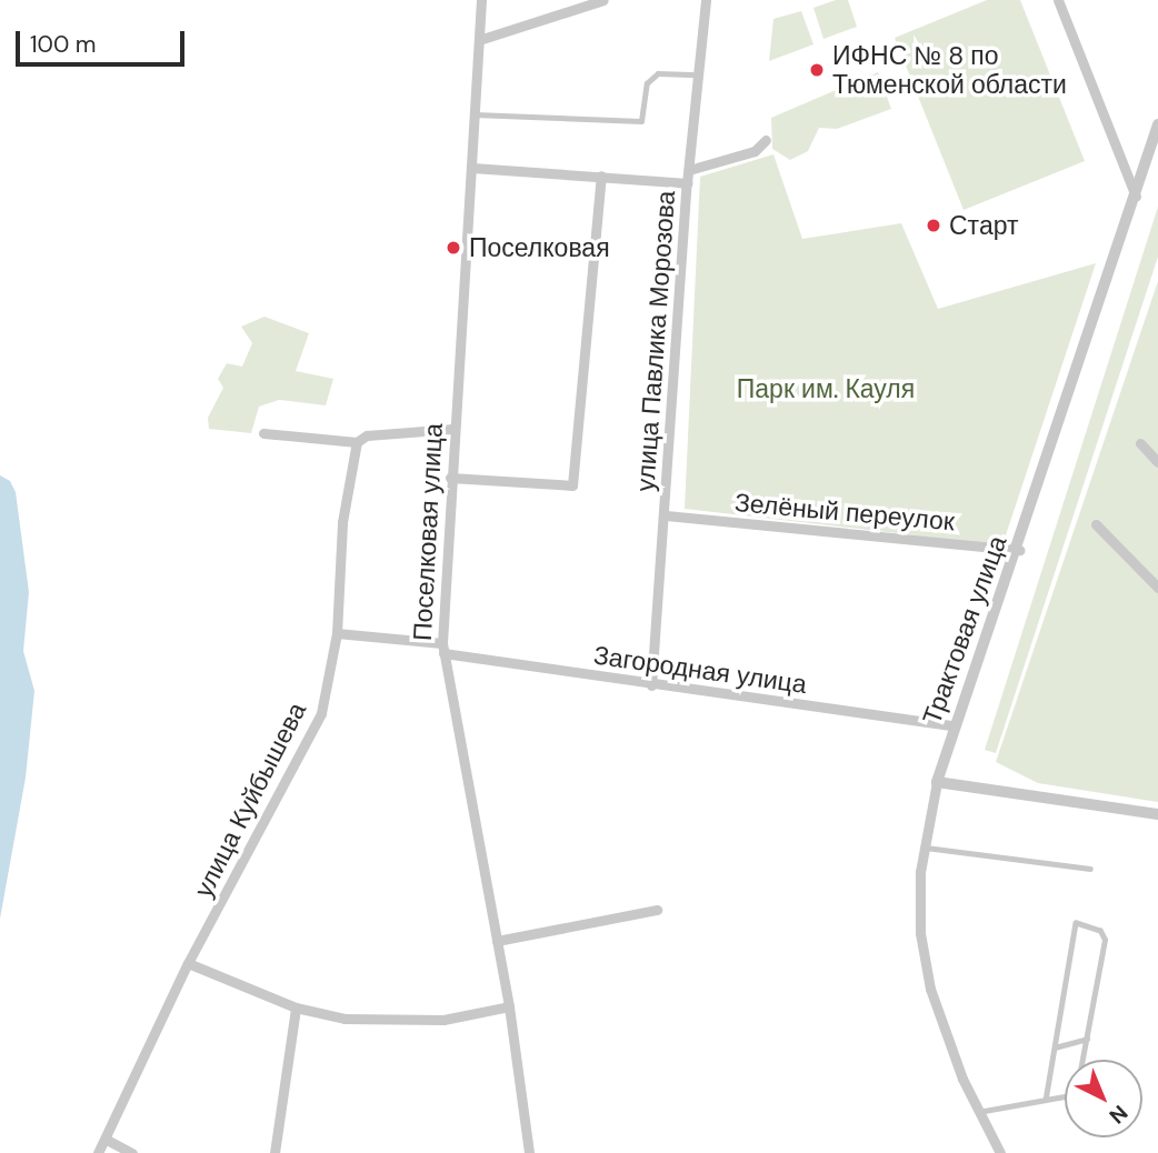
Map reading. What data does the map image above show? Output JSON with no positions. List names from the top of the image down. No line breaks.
{"streets":{"street":["улица Павлика Морозова","Зелёный переулок","Поселковая улица","Трактовая улица","Загородная улица","улица Куйбышева"]},"crossings":[["улица Павлика Морозова","Зелёный переулок"],["улица Павлика Морозова","Загородная улица"],["Зелёный переулок","Трактовая улица"],["Поселковая улица","Загородная улица"],["Трактовая улица","Загородная улица"],["Загородная улица","улица Куйбышева"]],"parks":["Парк им. Кауля"],"places":["ИФНС № 8 по Тюменской области","Старт","Поселковая"],"scale_bar":"100 m","north":"bottom right"}
